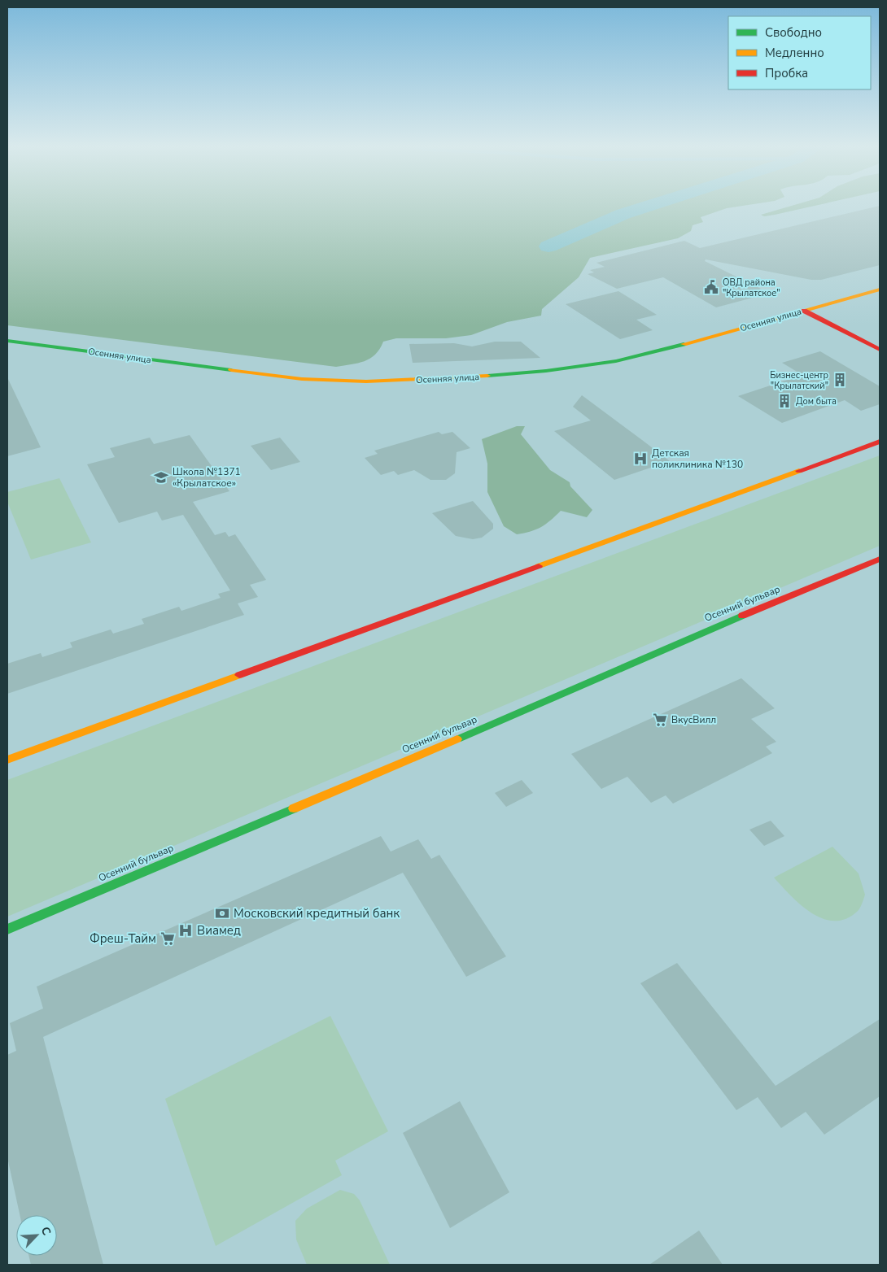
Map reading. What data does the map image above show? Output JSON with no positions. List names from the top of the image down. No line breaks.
{"streets":{"street":["Осенняя улица","Осенний бульвар"]},"places":{"public building":["ОВД района \"Крылатское\""],"building":["Бизнес-центр \"Крылатский\"","Дом быта"],"hospital":["Детская поликлиника №130","Виамед"],"school or university":["Школа №1371 «Крылатское»"],"supermarket":["ВкусВилл","Фреш-Тайм"],"bank":["Московский кредитный банк"]},"legend":["Свободно","Медленно","Пробка"],"north":"top right"}
